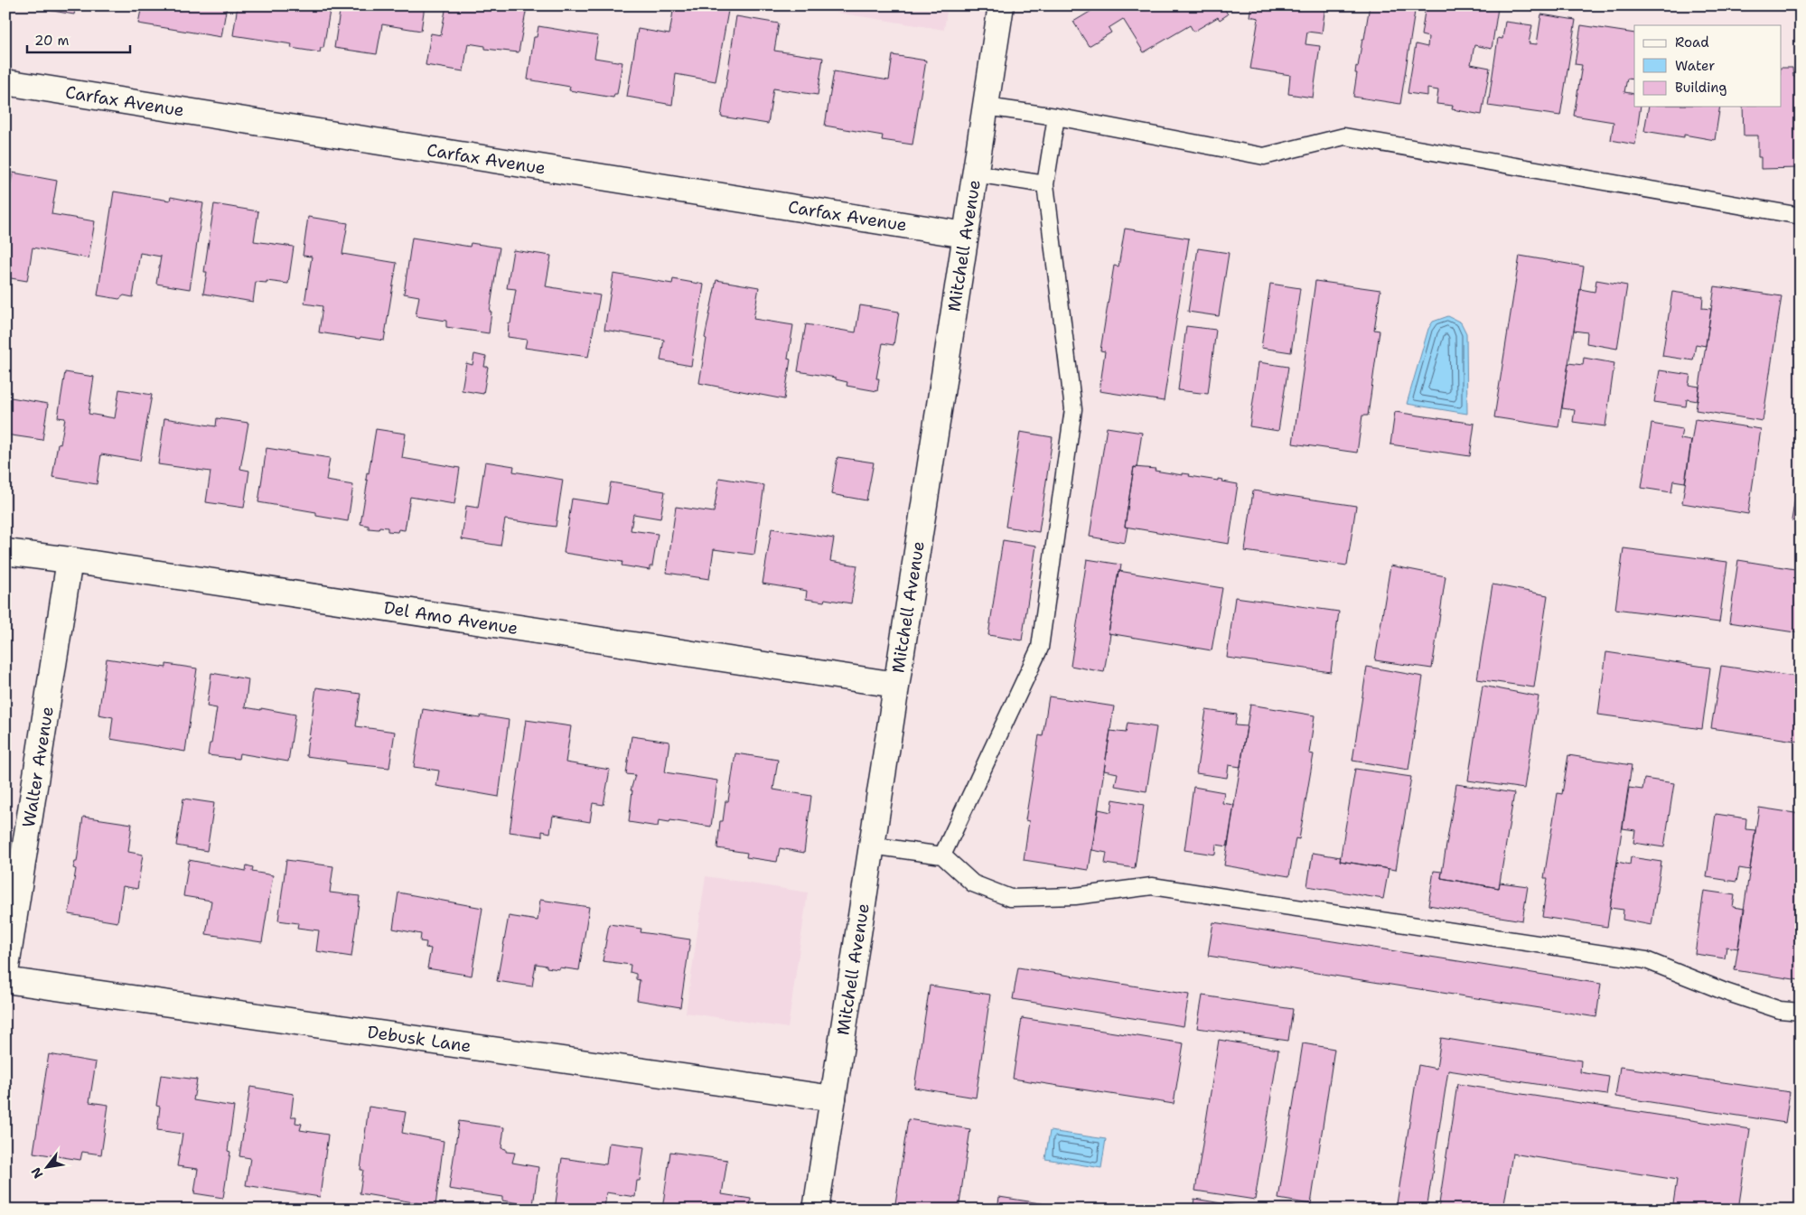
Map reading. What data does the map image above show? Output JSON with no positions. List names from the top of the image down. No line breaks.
{"streets":{"street":["Carfax Avenue","Mitchell Avenue","Del Amo Avenue","Walter Avenue","Debusk Lane"]},"crossings":[["Carfax Avenue","Mitchell Avenue"],["Mitchell Avenue","Del Amo Avenue"],["Mitchell Avenue","Debusk Lane"],["Del Amo Avenue","Walter Avenue"]],"legend":["Road","Water","Building"],"scale_bar":"20 m","north":"bottom left"}
